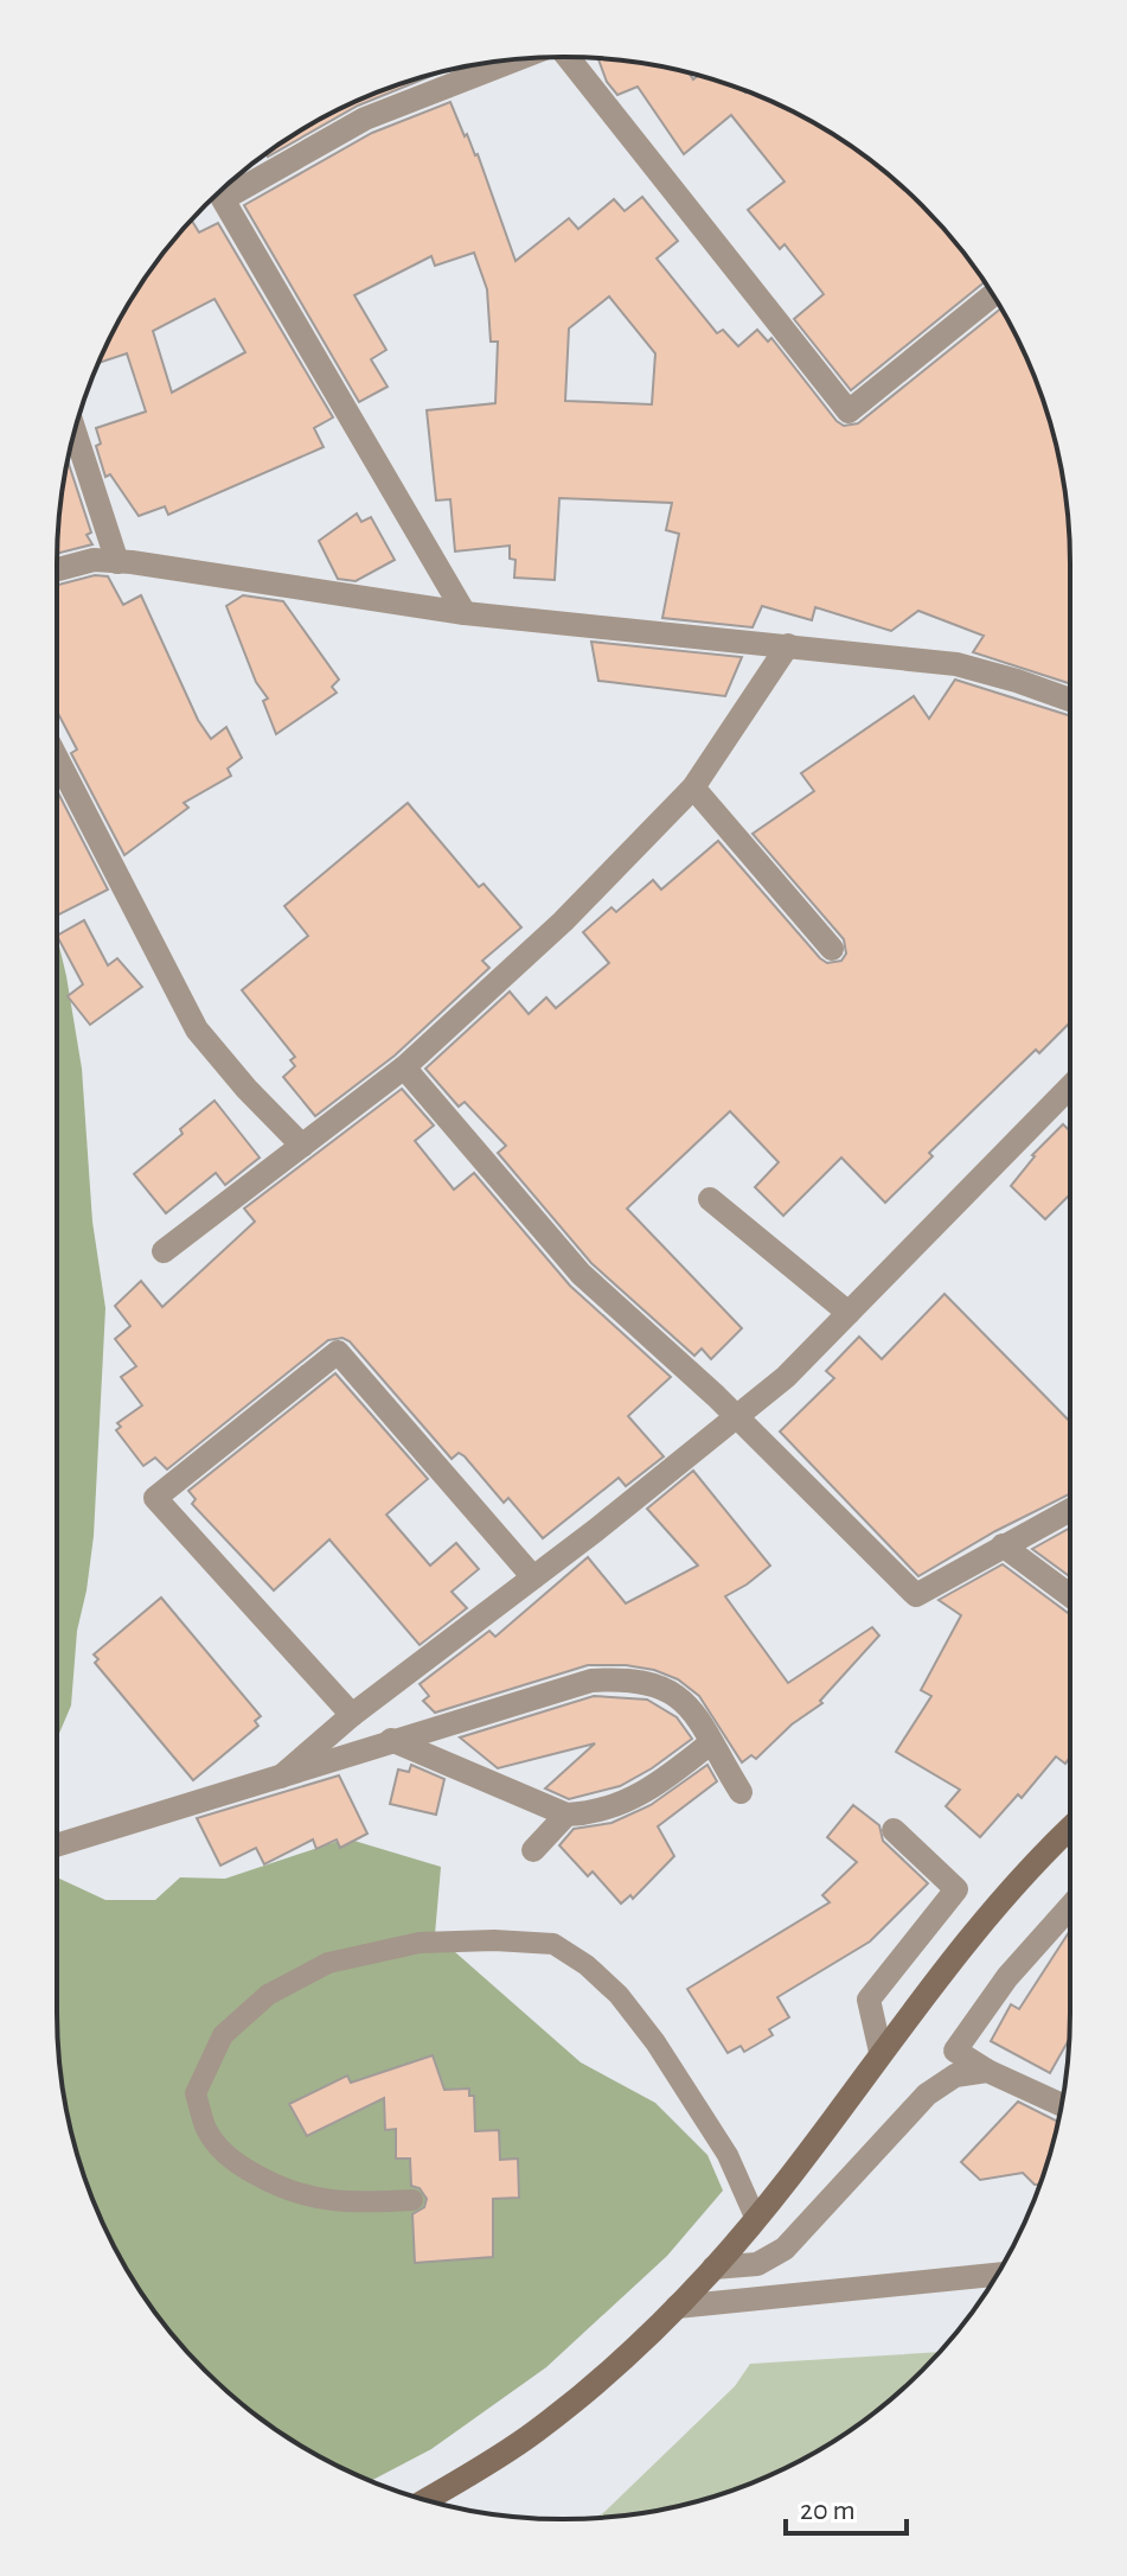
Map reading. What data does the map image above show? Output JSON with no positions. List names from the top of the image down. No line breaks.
{"scale_bar":"20 m"}
